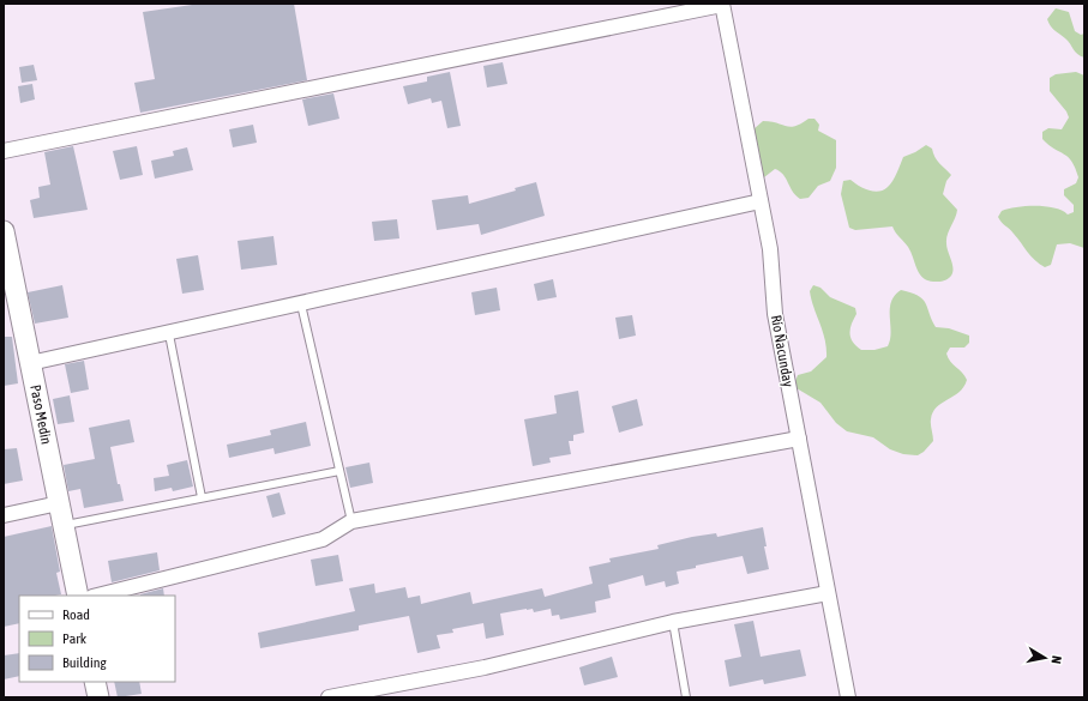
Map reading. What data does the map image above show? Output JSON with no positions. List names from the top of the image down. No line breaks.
{"streets":{"street":["Río Ñacunday","Paso Medin"]},"legend":["Road","Park","Building"],"north":"right"}
